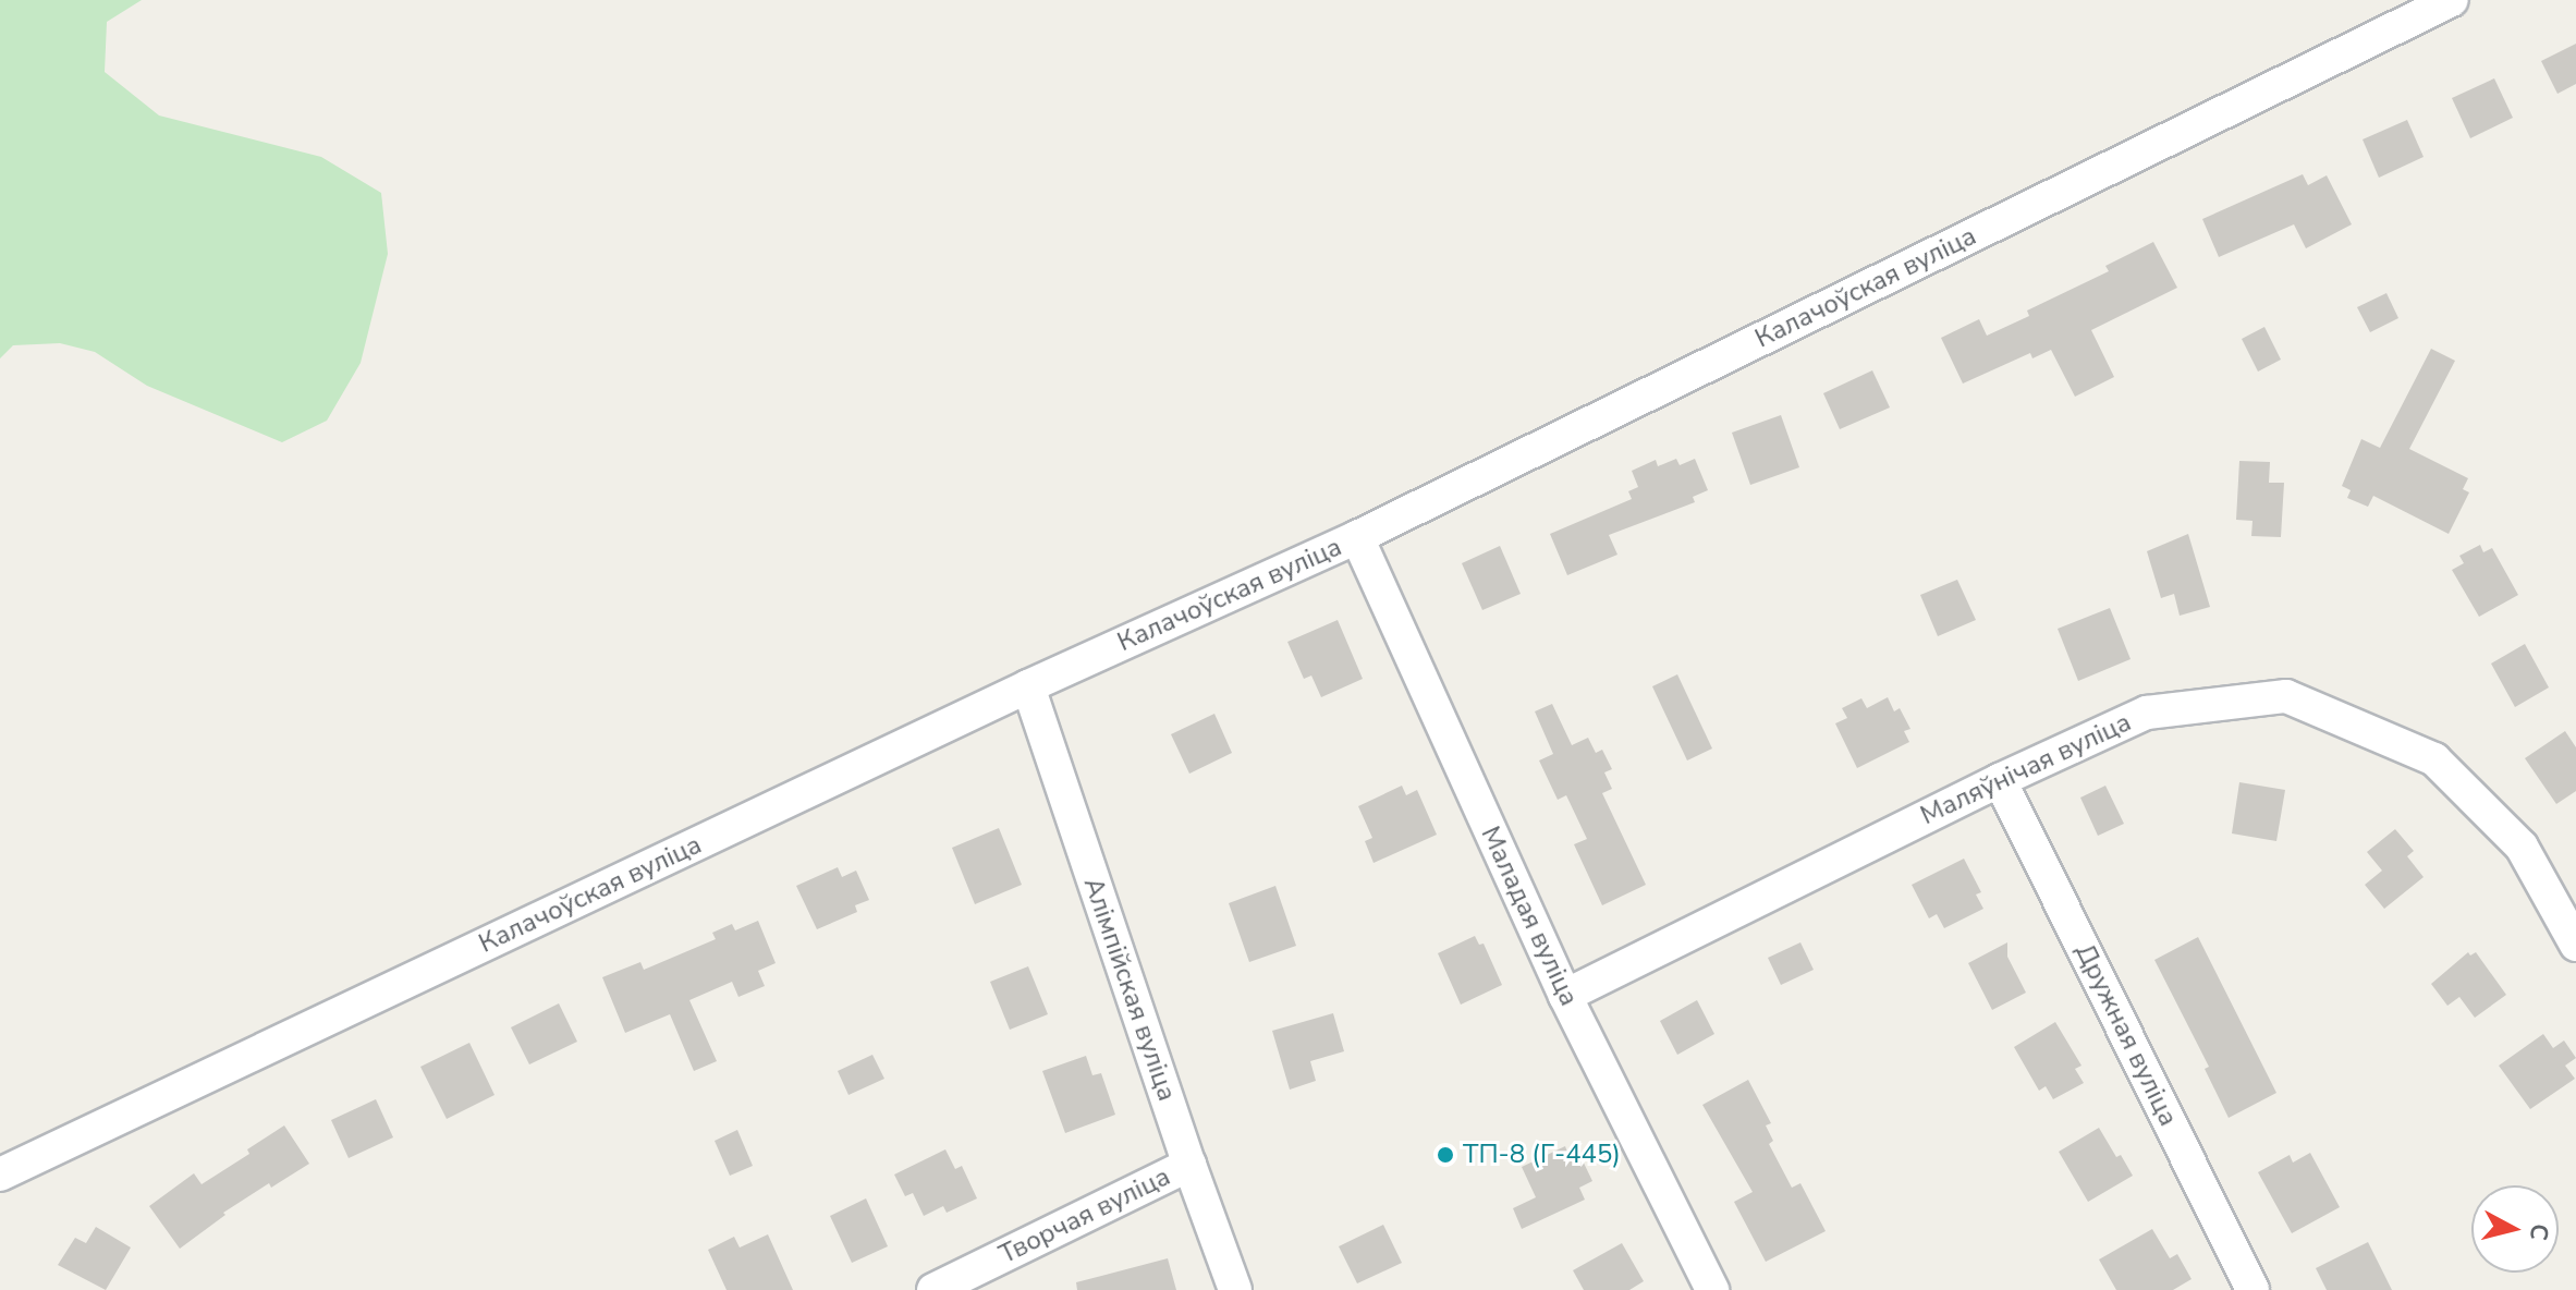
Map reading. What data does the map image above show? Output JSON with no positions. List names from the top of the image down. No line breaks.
{"streets":{"street":["Калачоўская вуліца","Маляўнічая вуліца","Маладая вуліца","Алімпійская вуліца","Дружная вуліца","Творчая вуліца"]},"crossings":[["Калачоўская вуліца","Маладая вуліца"],["Калачоўская вуліца","Алімпійская вуліца"],["Маляўнічая вуліца","Маладая вуліца"],["Маляўнічая вуліца","Дружная вуліца"],["Алімпійская вуліца","Творчая вуліца"]],"places":["ТП-8 (Г-445)"],"north":"right"}
